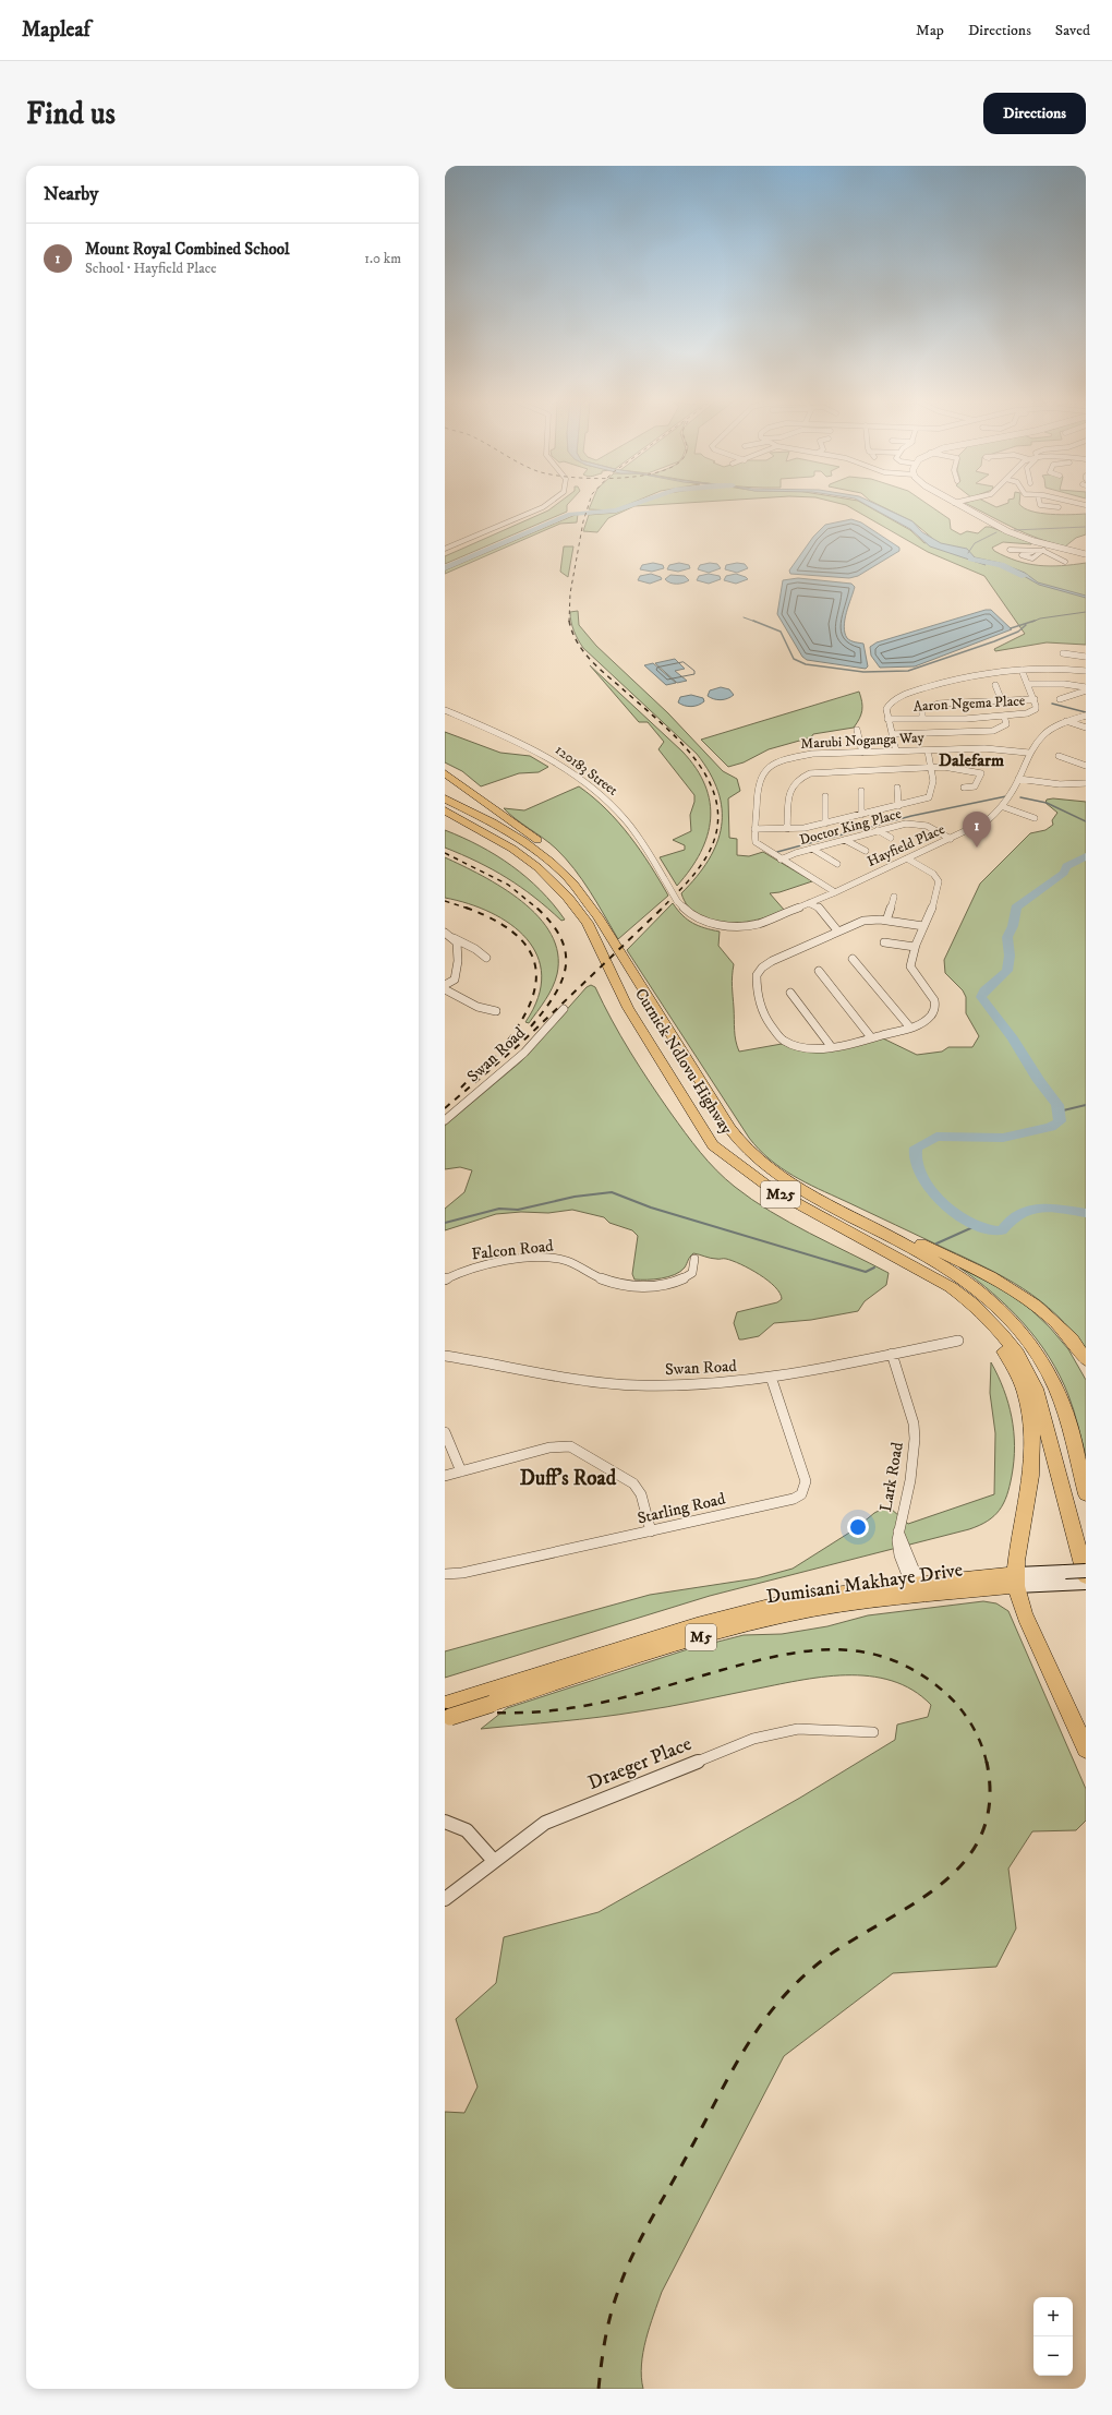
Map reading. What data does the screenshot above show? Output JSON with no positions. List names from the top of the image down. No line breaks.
{"streets":{"main road":["Curnick Ndlovu Highway","M25","Dumisani Makhaye Drive","M5"],"street":["Aaron Ngema Place","Marubi Noganga Way","120183 Street","Doctor King Place","Hayfield Place","Swan Road","Falcon Road","Lark Road","Starling Road","Draeger Place"]},"crossings":[["Marubi Noganga Way","Doctor King Place"],["Marubi Noganga Way","Hayfield Place"],["120183 Street","Hayfield Place"],["Doctor King Place","Hayfield Place"],["Swan Road","Lark Road"],["Swan Road","Starling Road"],["Lark Road","Dumisani Makhaye Drive"],["Dumisani Makhaye Drive","M5"]],"districts":["Dalefarm","Duff's Road"],"page":{"header":"Mapleaf","nav":["Map","Directions","Saved"],"buttons":"Directions","title":"Find us","heading":"Nearby","list":[{"mark":"1","name":"Mount Royal Combined School","note":"School · Hayfield Place","value":"1.0 km"}],"pins":"1","map_buttons":["+","−"]}}
